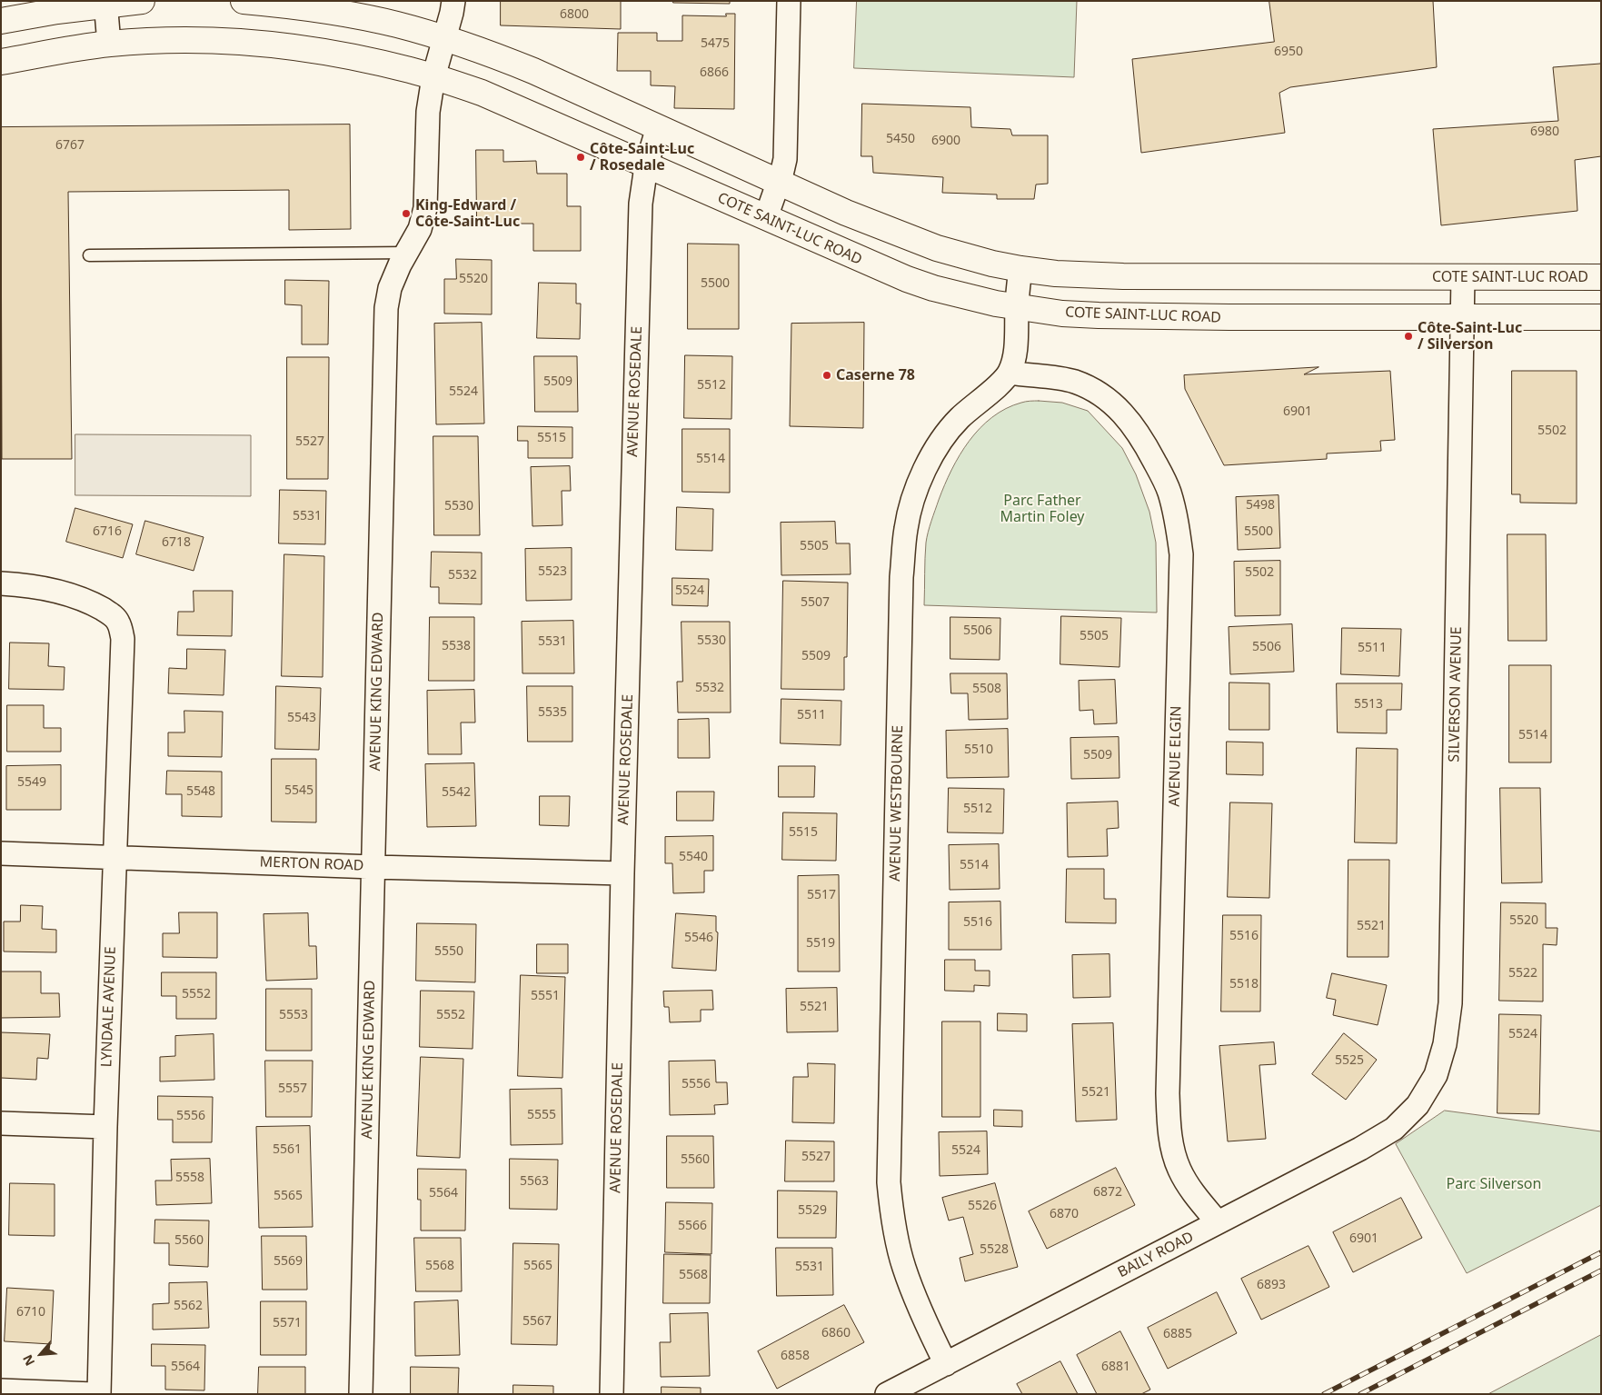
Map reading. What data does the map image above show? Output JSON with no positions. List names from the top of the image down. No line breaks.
{"streets":{"main road":["COTE SAINT-LUC ROAD"],"street":["AVENUE ROSEDALE","AVENUE KING EDWARD","SILVERSON AVENUE","AVENUE ELGIN","AVENUE WESTBOURNE","MERTON ROAD","LYNDALE AVENUE","BAILY ROAD"]},"crossings":[["COTE SAINT-LUC ROAD","AVENUE ROSEDALE"],["COTE SAINT-LUC ROAD","AVENUE KING EDWARD"],["COTE SAINT-LUC ROAD","SILVERSON AVENUE"],["AVENUE ROSEDALE","MERTON ROAD"],["AVENUE KING EDWARD","MERTON ROAD"],["SILVERSON AVENUE","BAILY ROAD"],["AVENUE ELGIN","AVENUE WESTBOURNE"],["AVENUE ELGIN","BAILY ROAD"],["AVENUE WESTBOURNE","BAILY ROAD"],["MERTON ROAD","LYNDALE AVENUE"]],"parks":["Parc Father Martin Foley","Parc Silverson"],"places":["Côte-Saint-Luc / Rosedale","King-Edward / Côte-Saint-Luc","Côte-Saint-Luc / Silverson","Caserne 78"],"house_numbers":["6800","5475","6950","6866","6980","5450","6900","6767","5520","5500","5509","5512","5524","6901","5502","5515","5527","5514","5498","5530","5531","6716","5500","6718","5505","5523","5502","5532","5524","5507","5506","5505","5530","5531","5538","5506","5511","5509","5532","5508","5513","5535","5511","5543","5514","5510","5509","5549","5545","5548","5542","5512","5515","5540","5514","5517","5520","5516","5521","5516","5546","5519","5550","5522","5518","5552","5551","5521","5553","5552","5524","5525","5556","5557","5521","5555","5556","5561","5524","5527","5560","5558","5563","6872","5564","5565","5526","5529","6870","5566","6901","5560","5528","5569","5568","5565","5531","5568","6893","5562","6710","5567","5571","6860","6885","6858","5564","6881"],"north":"bottom left"}
